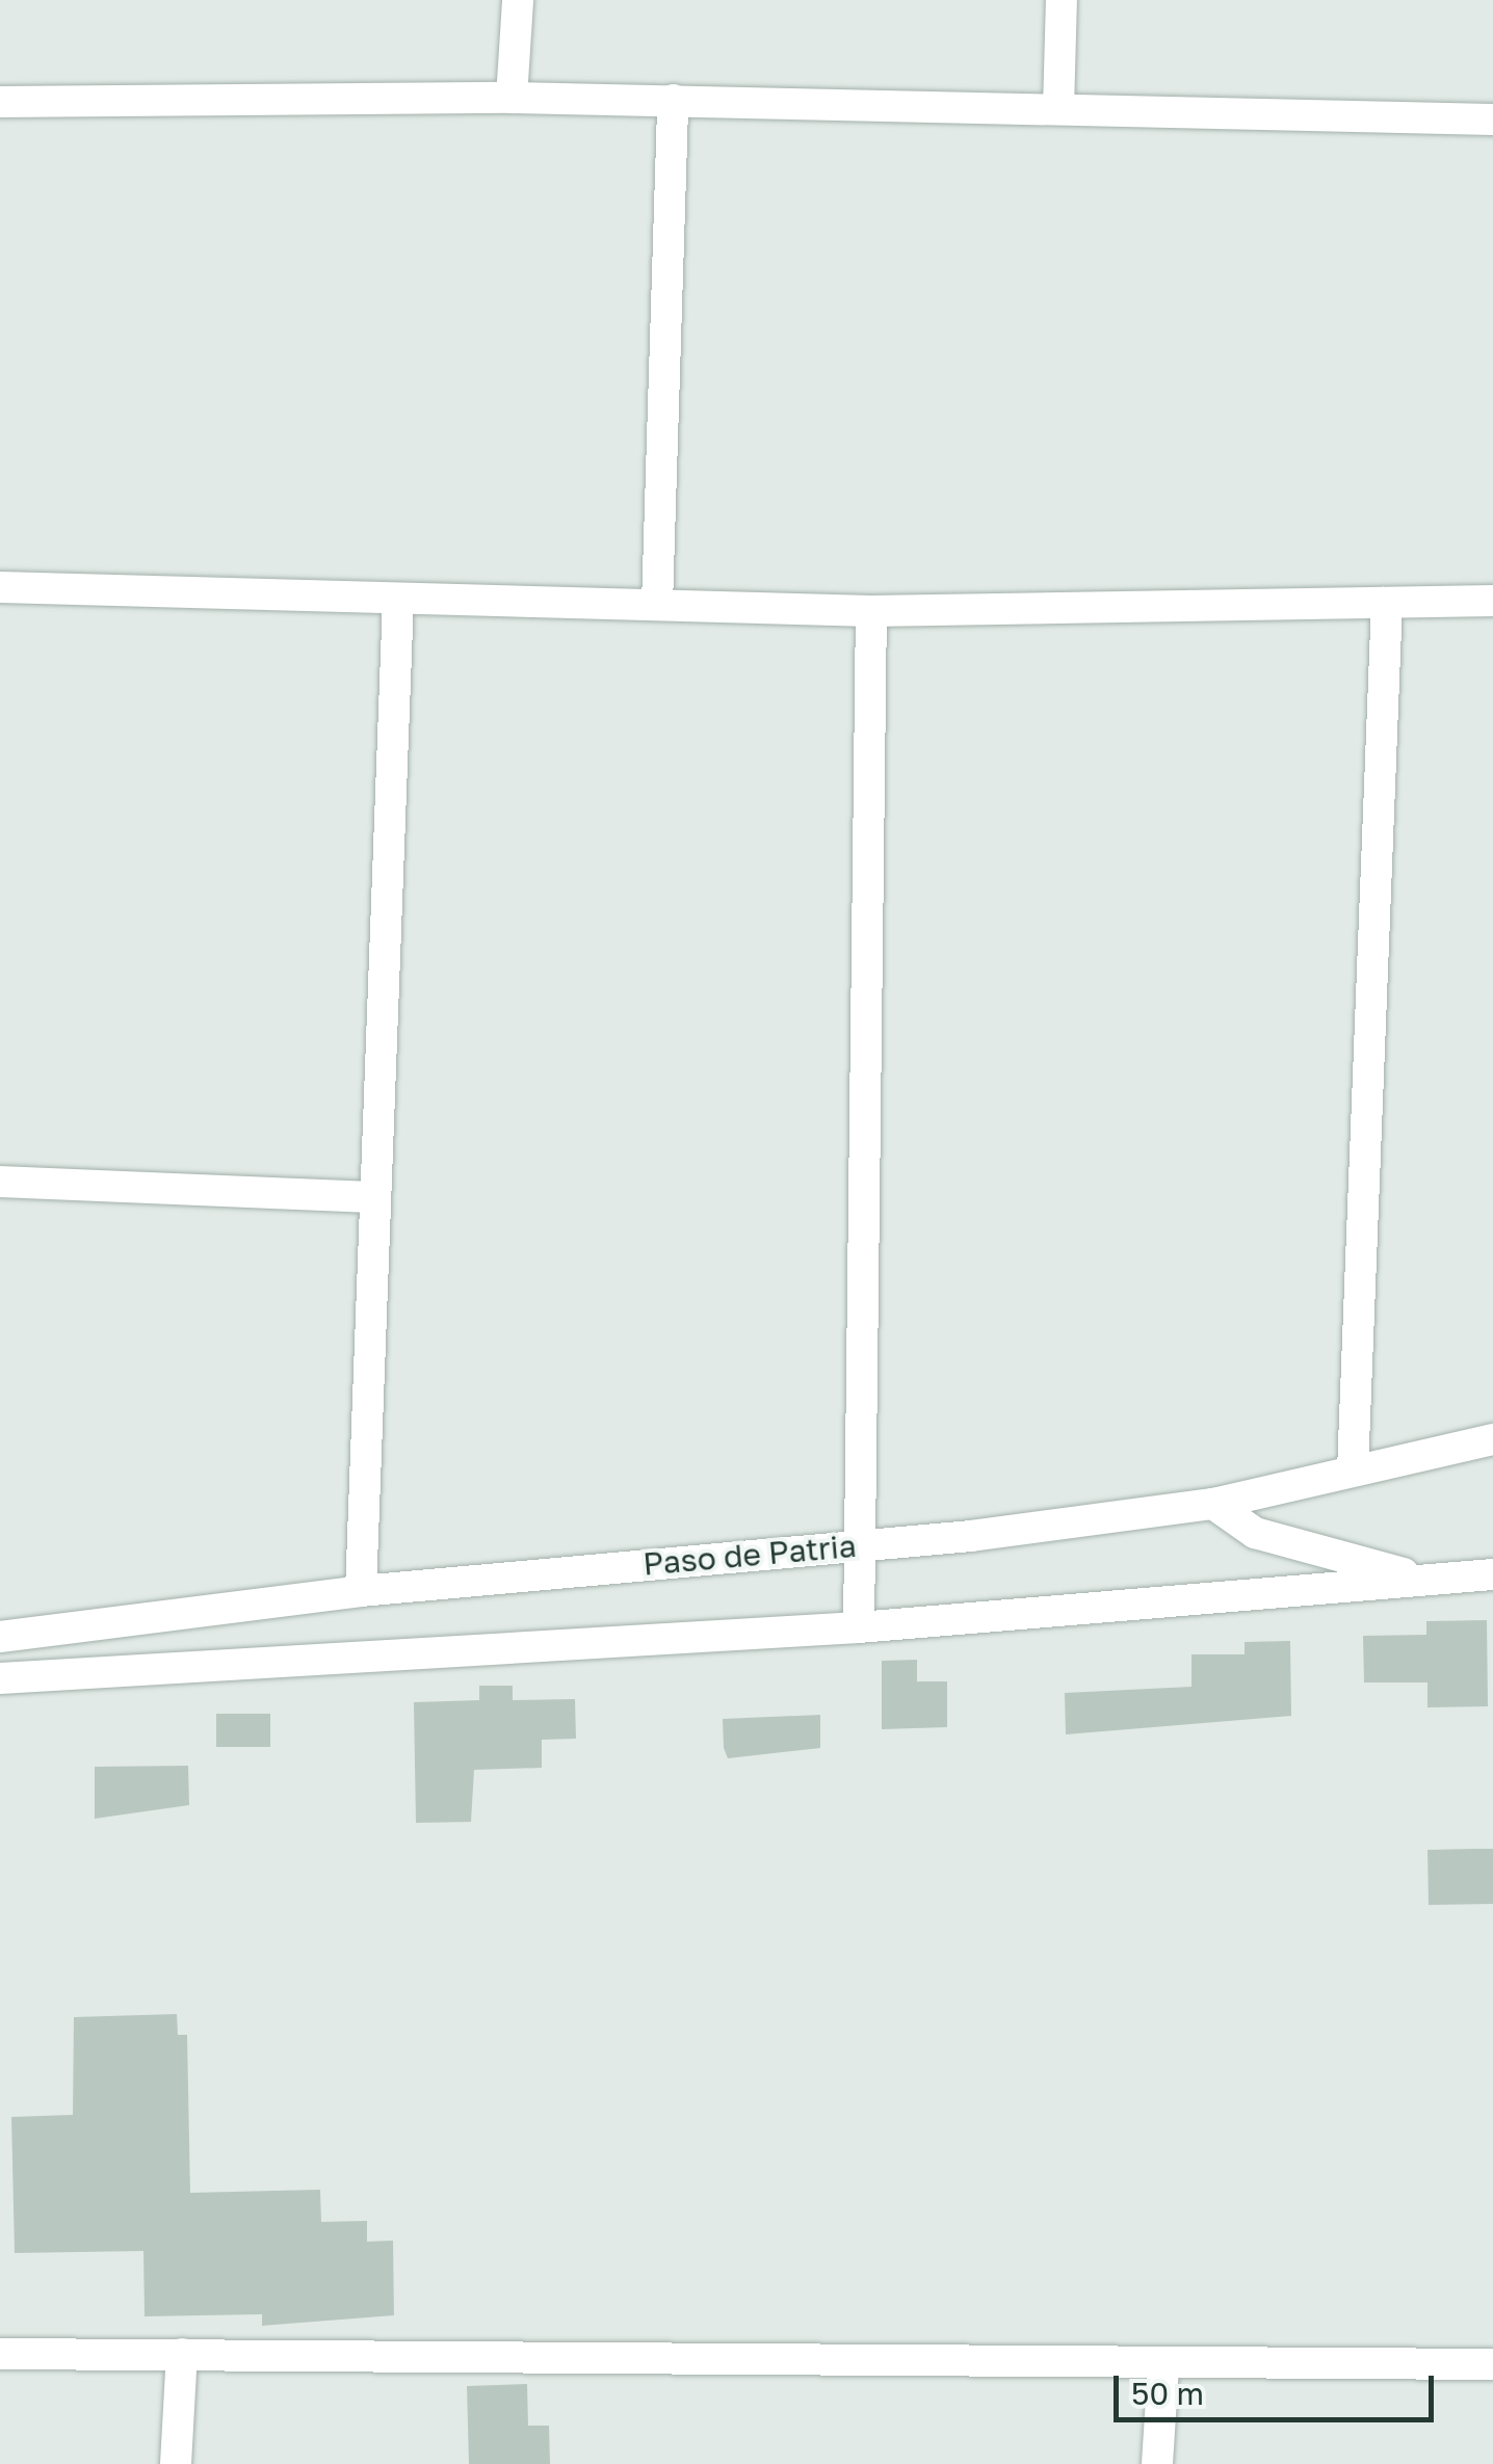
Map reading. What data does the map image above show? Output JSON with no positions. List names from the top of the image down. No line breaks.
{"streets":{"street":["Paso de Patria"]},"scale_bar":"50 m"}
